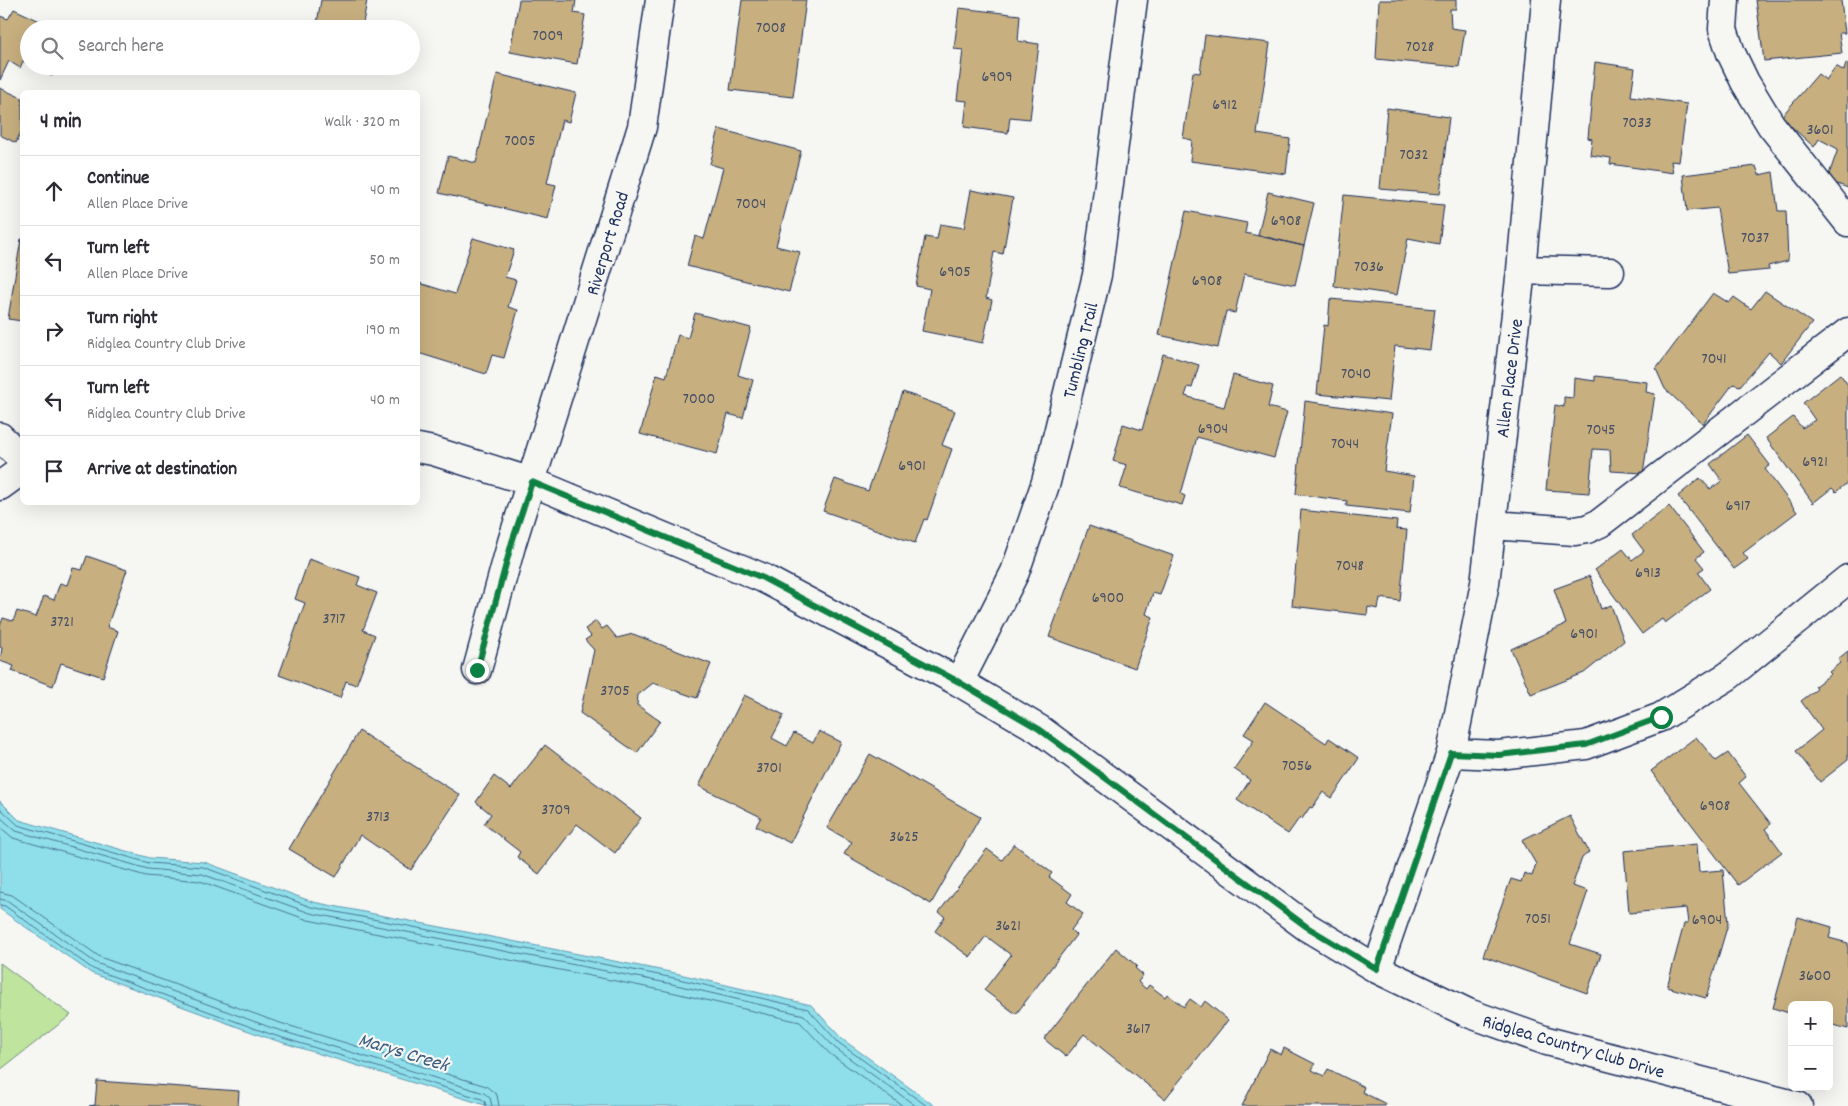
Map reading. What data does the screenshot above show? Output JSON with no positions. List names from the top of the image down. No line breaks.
{"streets":{"street":["Riverport Road","Tumbling Trail","Allen Place Drive","Ridglea Country Club Drive"]},"crossings":[["Riverport Road","Ridglea Country Club Drive"],["Tumbling Trail","Ridglea Country Club Drive"],["Allen Place Drive","Ridglea Country Club Drive"]],"water":["Marys Creek"],"house_numbers":["7008","7009","7028","6909","6912","7033","3601","7005","7032","7004","6908","7037","7036","6905","6908","7041","7040","7000","6904","7045","7044","6921","6901","6917","7048","6913","6900","3717","3721","6901","3705","7056","3701","6908","3709","3713","3625","7051","6904","3621","3600","3617"],"page":{"search":"Search here","heading":["4 min","Walk · 320 m"],"list":[["Continue","Allen Place Drive","40 m"],["Turn left","Allen Place Drive","50 m"],["Turn right","Ridglea Country Club Drive","190 m"],["Turn left","Ridglea Country Club Drive","40 m"],"Arrive at destination"],"map_buttons":["+","−"]}}
